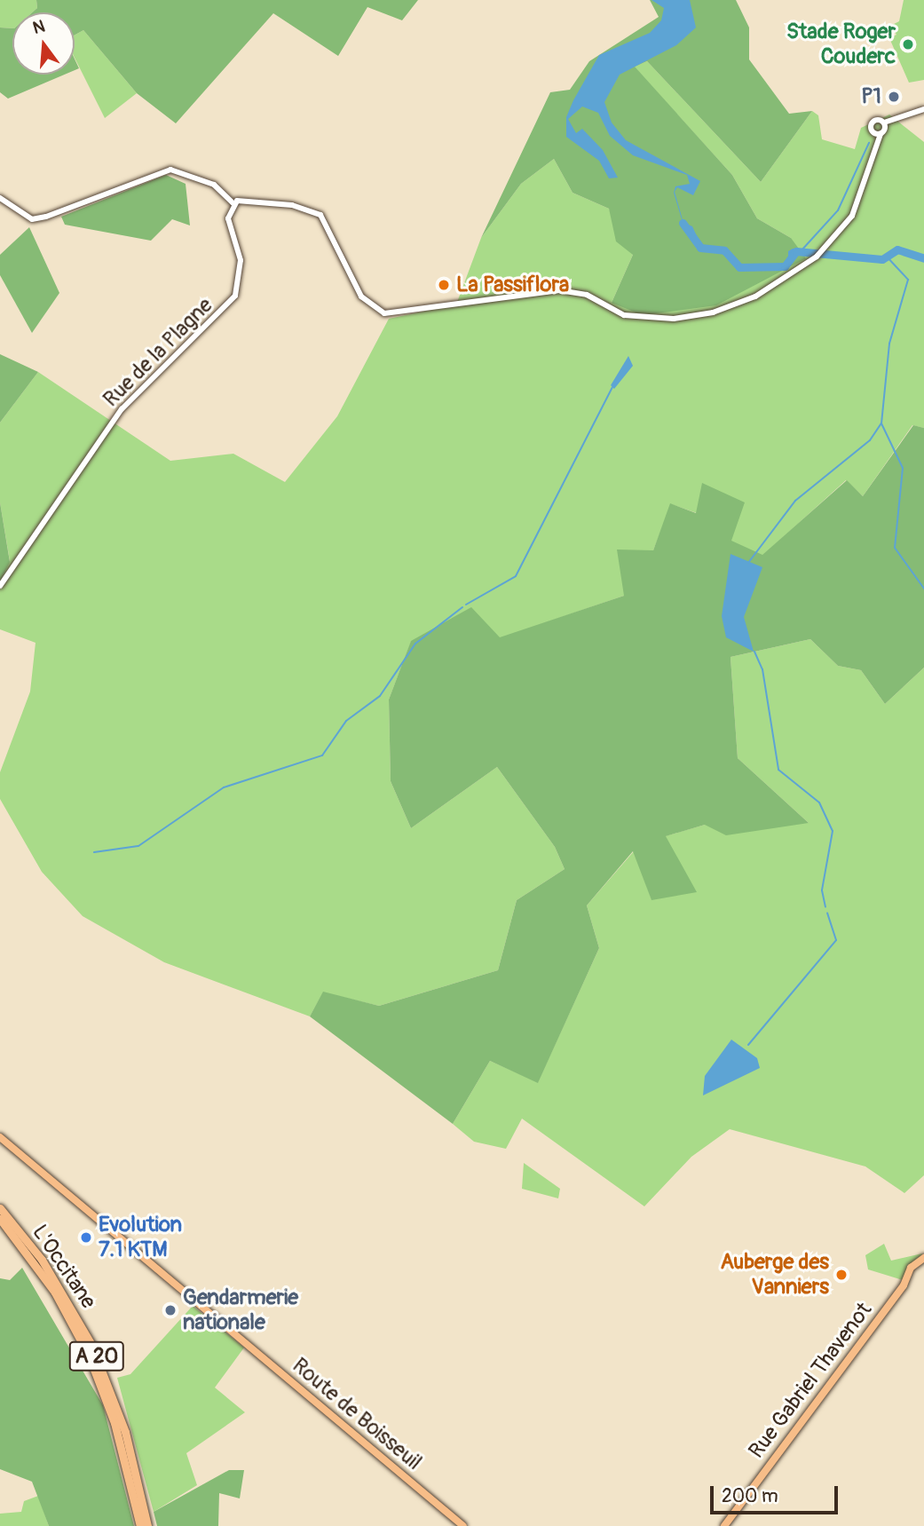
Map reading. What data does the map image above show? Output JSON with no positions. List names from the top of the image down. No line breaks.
{"streets":{"highway":["L'Occitane","A 20"],"main road":["Rue Gabriel Thavenot","Route de Boisseuil"],"street":["Rue de la Plagne"]},"places":["Stade Roger Couderc","P1","La Passiflora","Evolution 7.1 KTM","Auberge des Vanniers","Gendarmerie nationale"],"scale_bar":"200 m","north":"top"}
